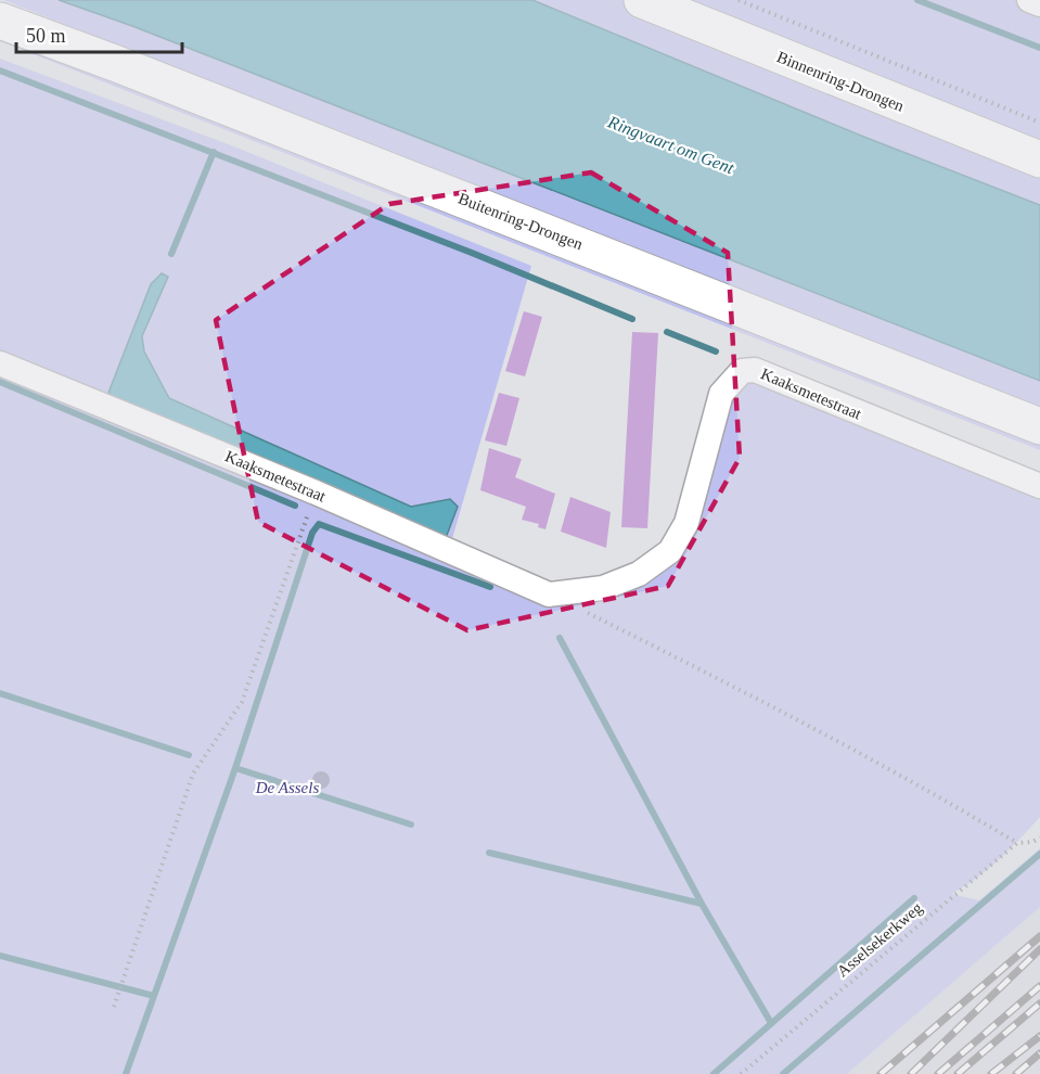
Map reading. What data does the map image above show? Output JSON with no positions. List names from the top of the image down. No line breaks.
{"streets":{"highway":["Binnenring-Drongen","Buitenring-Drongen"],"street":["Kaaksmetestraat"],"path":["Asselsekerkweg"]},"water":["Ringvaart om Gent"],"parks":["De Assels"],"scale_bar":"50 m"}
